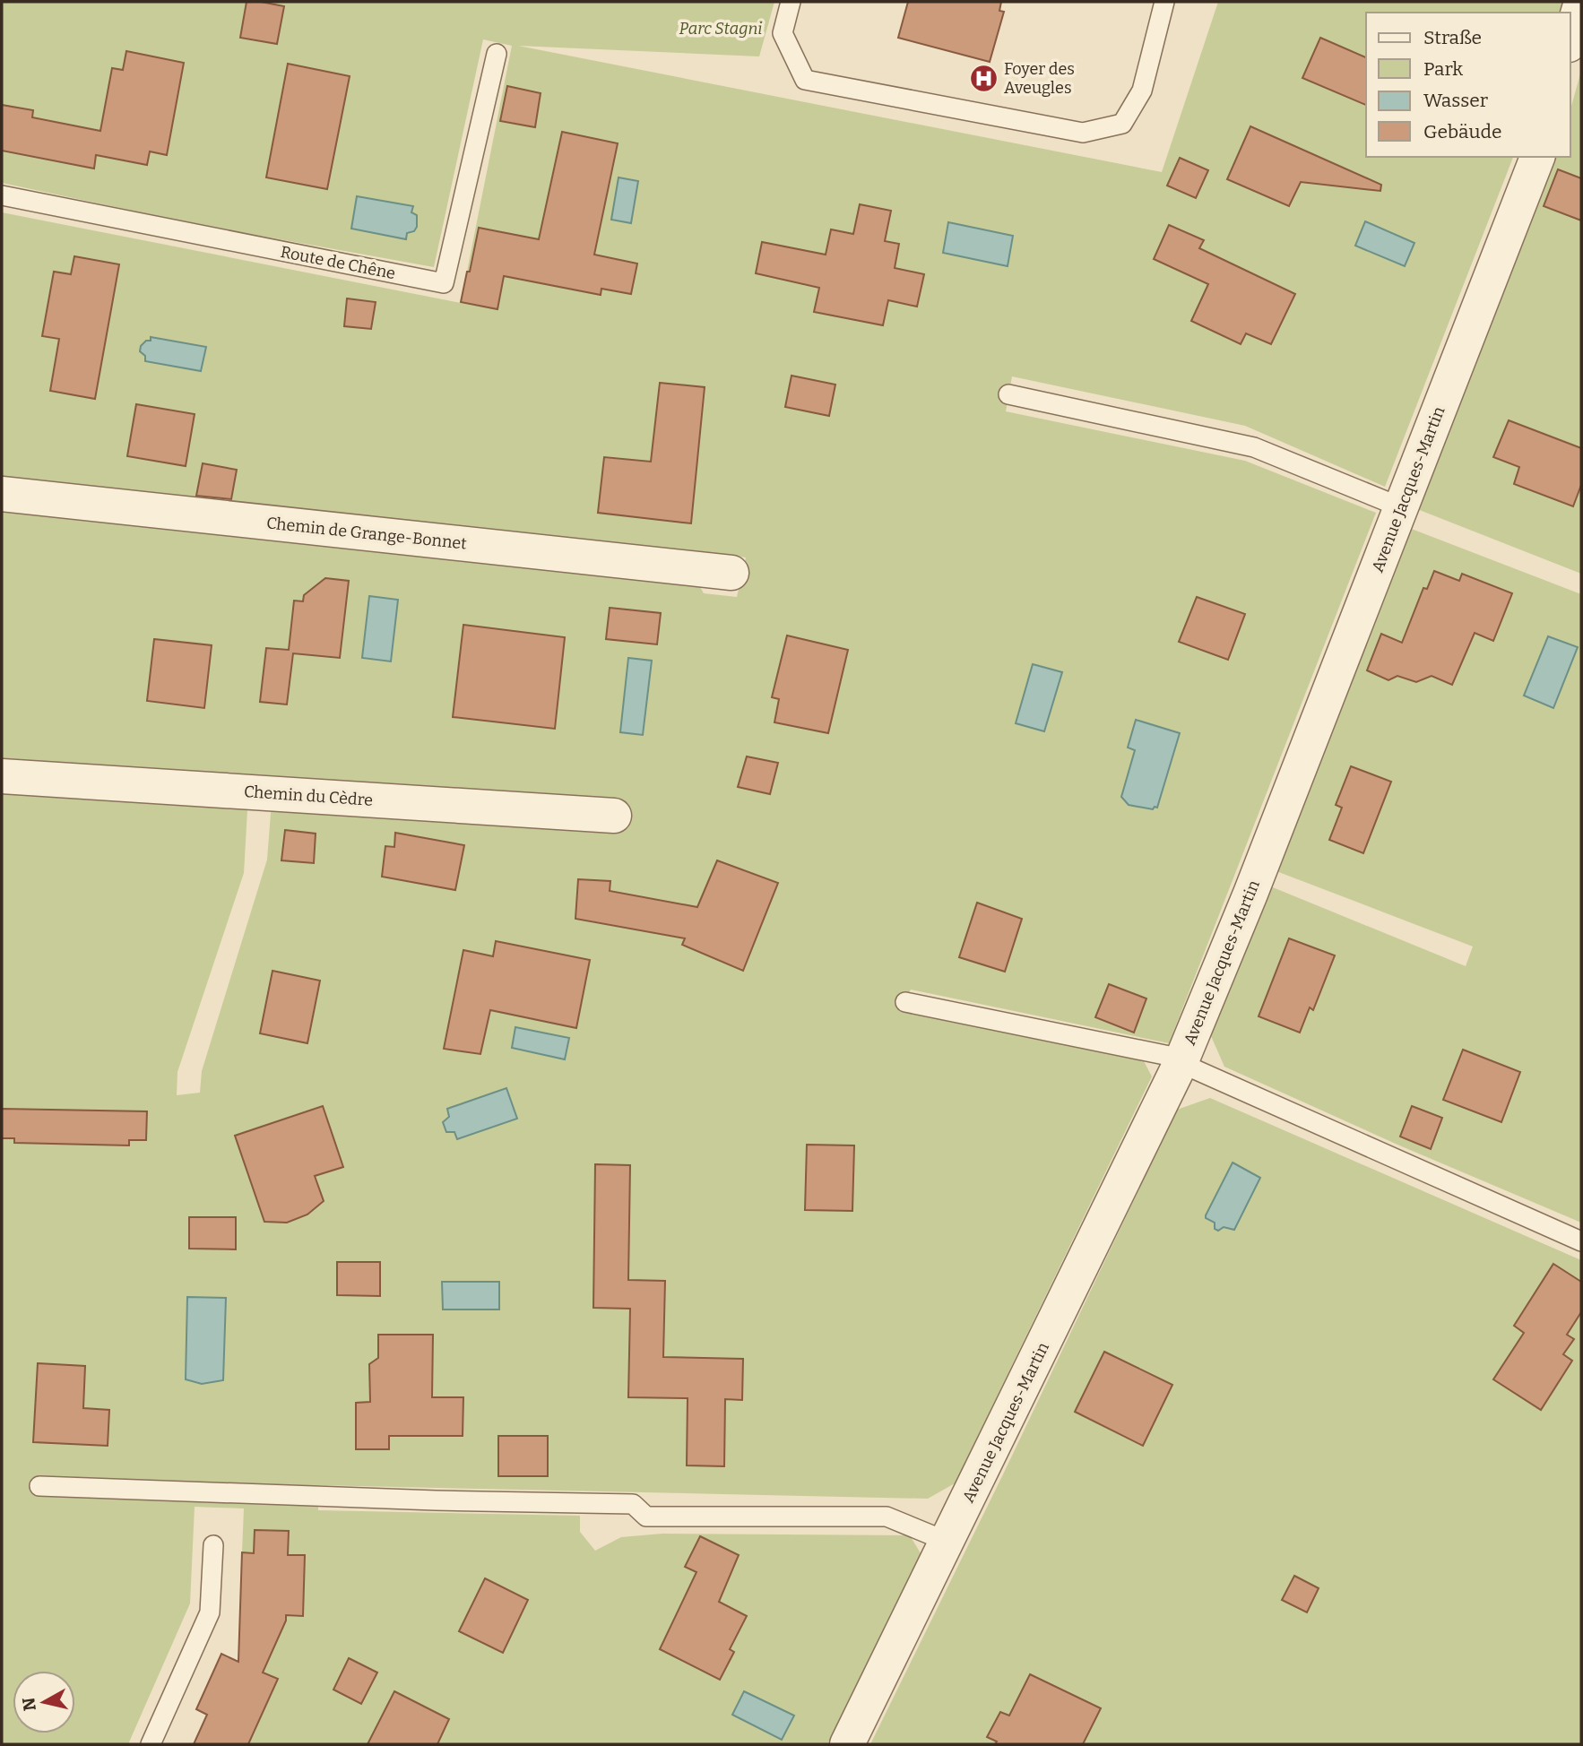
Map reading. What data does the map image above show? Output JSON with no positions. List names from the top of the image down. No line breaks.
{"streets":{"street":["Avenue Jacques-Martin","Chemin de Grange-Bonnet","Chemin du Cèdre"],"lane":["Route de Chêne"]},"parks":["Parc Stagni"],"places":{"hospital":["Foyer des Aveugles"]},"legend":["Straße","Park","Wasser","Gebäude"],"north":"left"}
